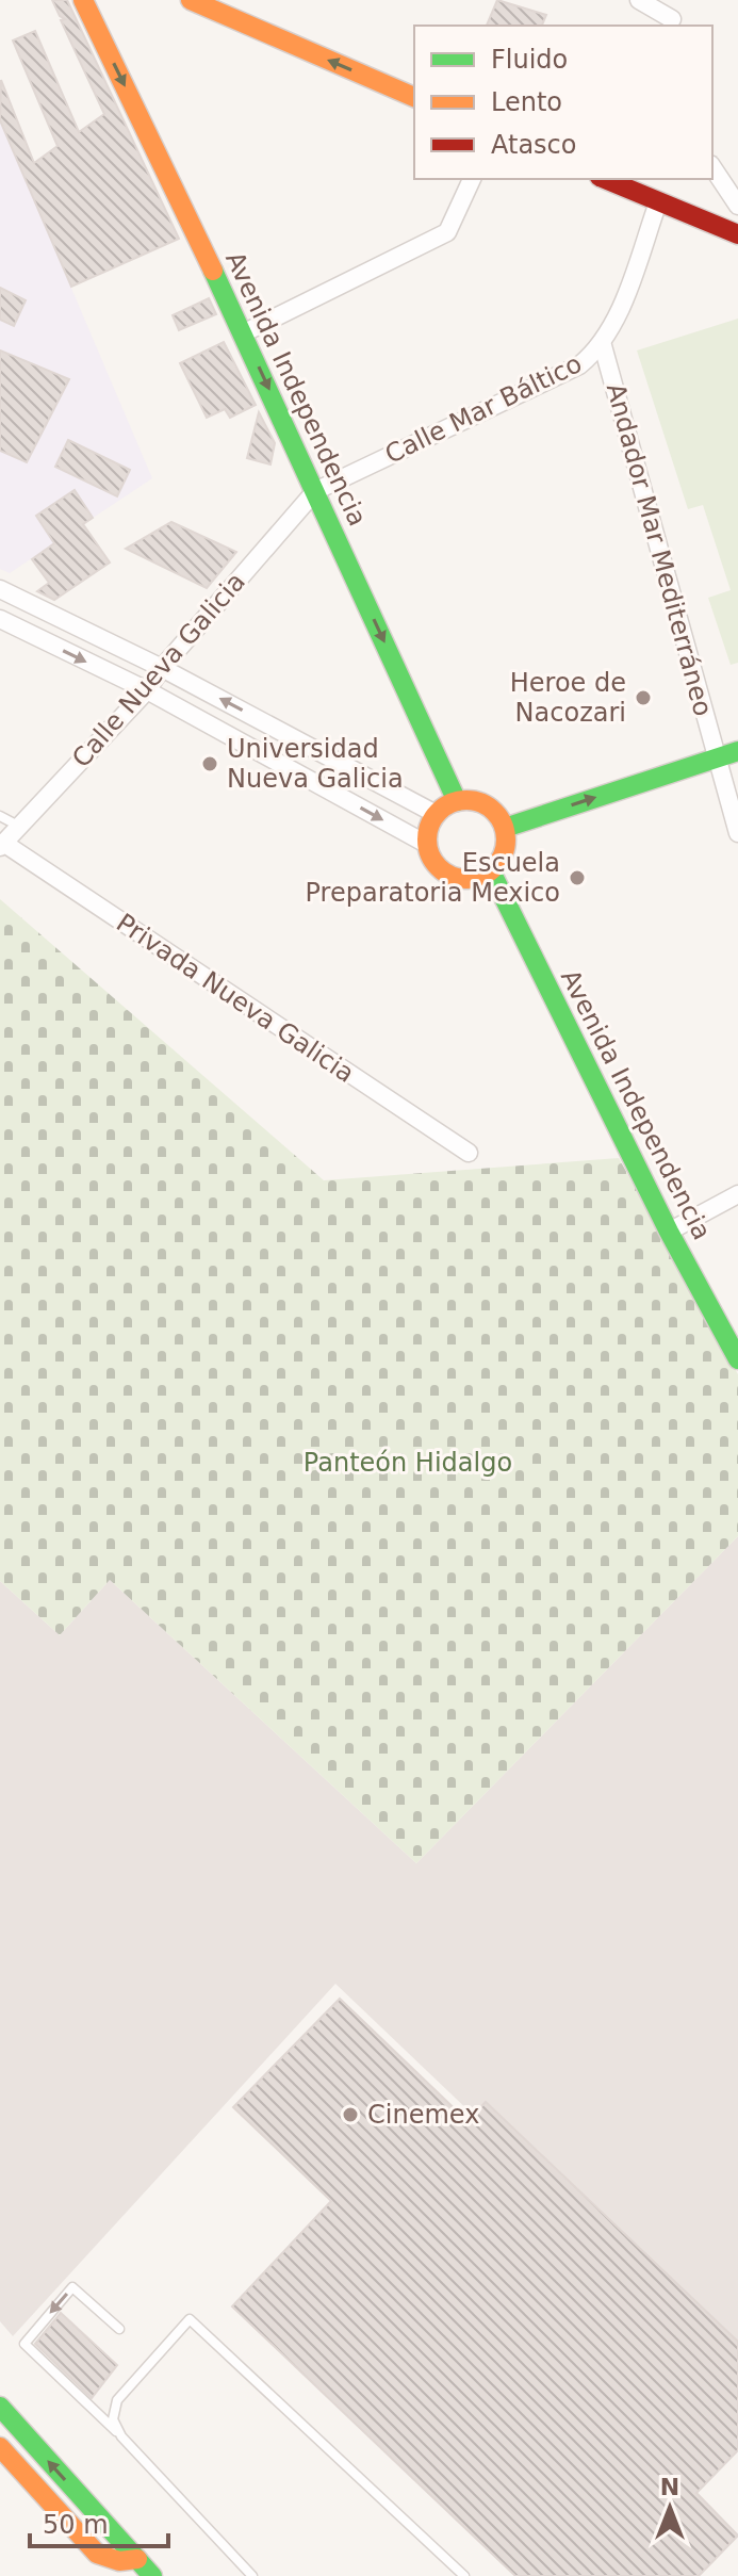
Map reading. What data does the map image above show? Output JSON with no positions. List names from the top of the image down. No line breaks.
{"streets":{"main road":["Avenida Independencia"],"street":["Calle Mar Báltico","Andador Mar Mediterráneo","Calle Nueva Galicia","Privada Nueva Galicia"]},"crossings":[["Avenida Independencia","Calle Mar Báltico"],["Avenida Independencia","Calle Nueva Galicia"],["Calle Mar Báltico","Andador Mar Mediterráneo"],["Calle Mar Báltico","Calle Nueva Galicia"],["Calle Nueva Galicia","Privada Nueva Galicia"]],"one_way":["Avenida Independencia"],"parks":["Panteón Hidalgo"],"places":["Heroe de Nacozari","Universidad Nueva Galicia","Escuela Preparatoria Mexico","Cinemex"],"legend":["Fluido","Lento","Atasco"],"scale_bar":"50 m","north":"top"}
